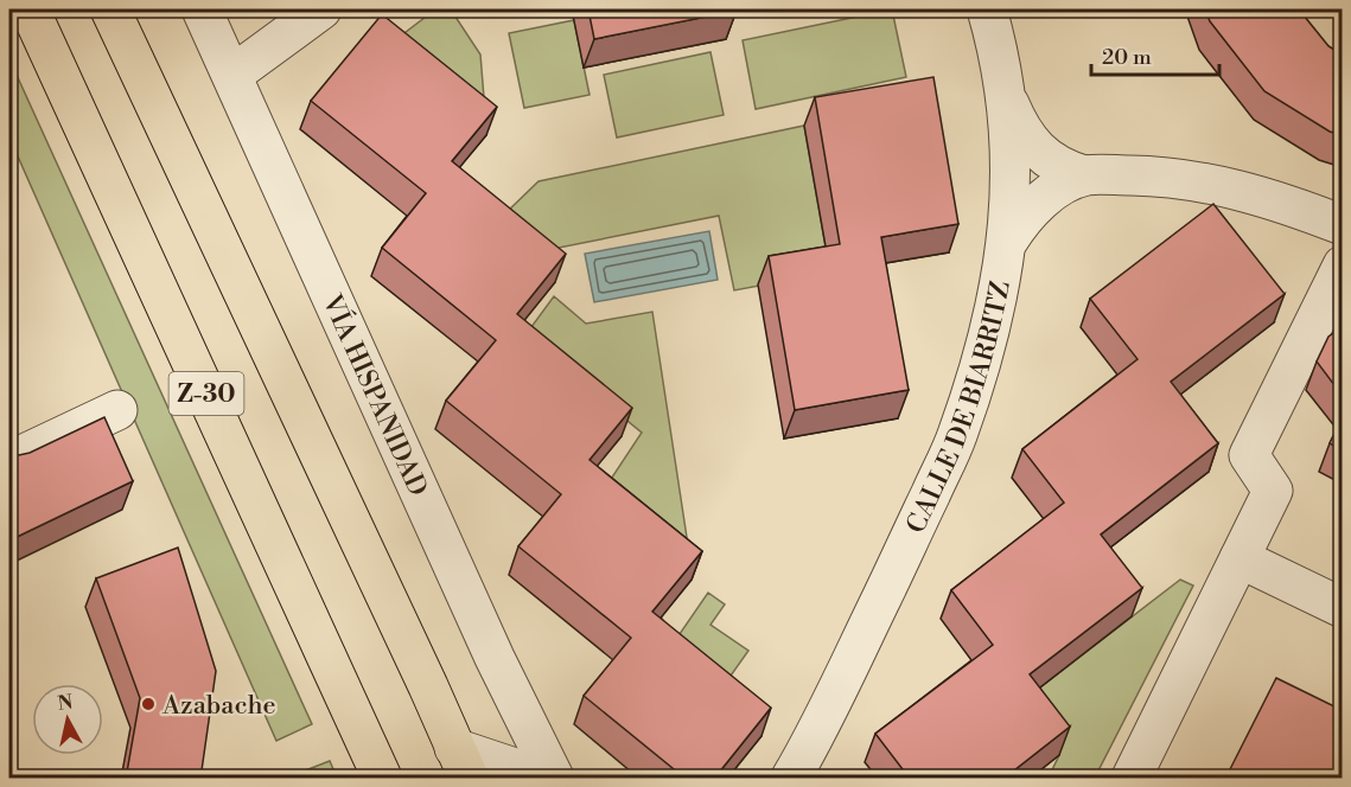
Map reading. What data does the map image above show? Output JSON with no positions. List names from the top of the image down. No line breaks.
{"streets":{"highway":["Z-30"],"street":["VÍA HISPANIDAD","CALLE DE BIARRITZ"]},"places":["Azabache"],"scale_bar":"20 m","north":"top"}
